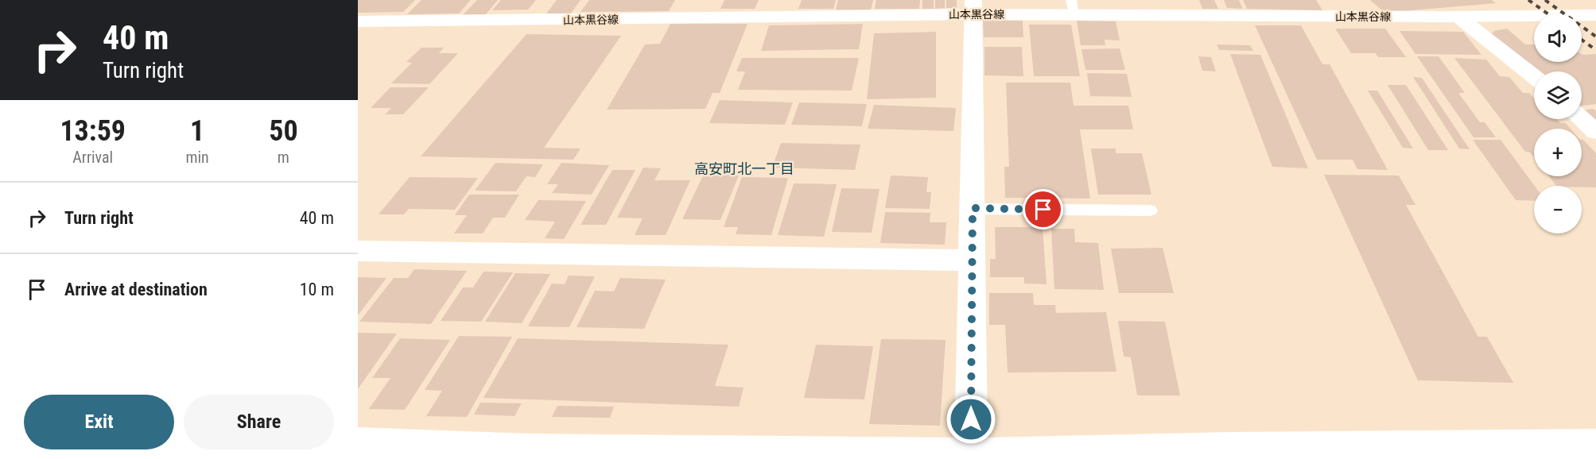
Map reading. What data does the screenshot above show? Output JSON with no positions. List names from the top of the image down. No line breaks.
{"streets":{"street":["山本黒谷線"]},"districts":["高安町北一丁目"],"page":{"turn":["40 m","Turn right"],"map_buttons":["+","−"],"eta":["13:59","Arrival","1","min","50","m"],"list":[{"name":"Turn right","value":"40 m"},{"name":"Arrive at destination","value":"10 m"}],"buttons":["Exit","Share"]}}
